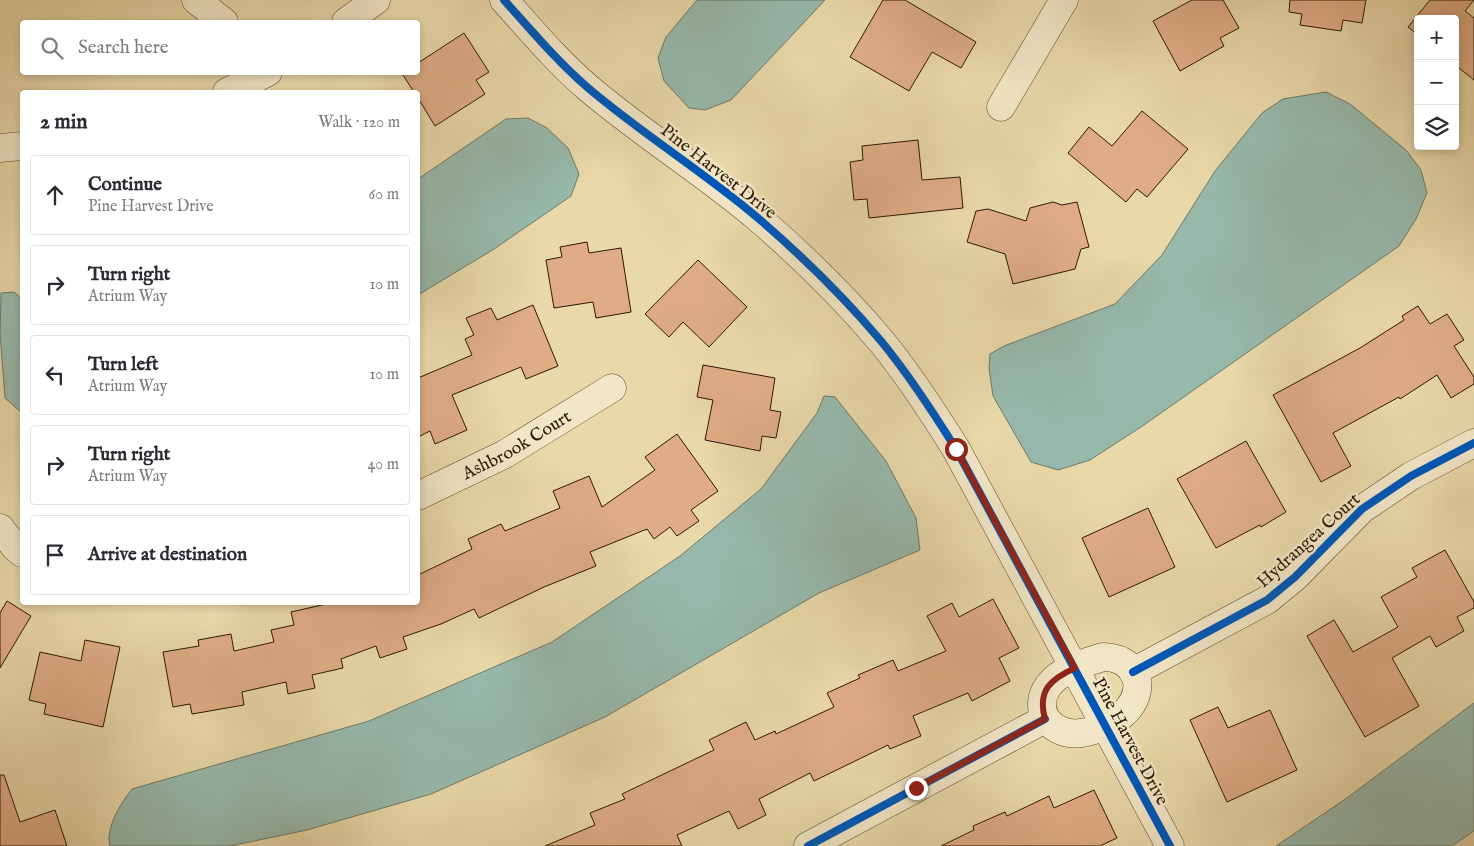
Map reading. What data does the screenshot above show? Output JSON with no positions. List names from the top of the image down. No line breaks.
{"streets":{"street":["Pine Harvest Drive","Ashbrook Court","Hydrangea Court"]},"page":{"map_buttons":["+","−"],"search":"Search here","heading":["2 min","Walk · 120 m"],"list":[["Continue","Pine Harvest Drive","60 m"],["Turn right","Atrium Way","10 m"],["Turn left","Atrium Way","10 m"],["Turn right","Atrium Way","40 m"],"Arrive at destination"]}}
